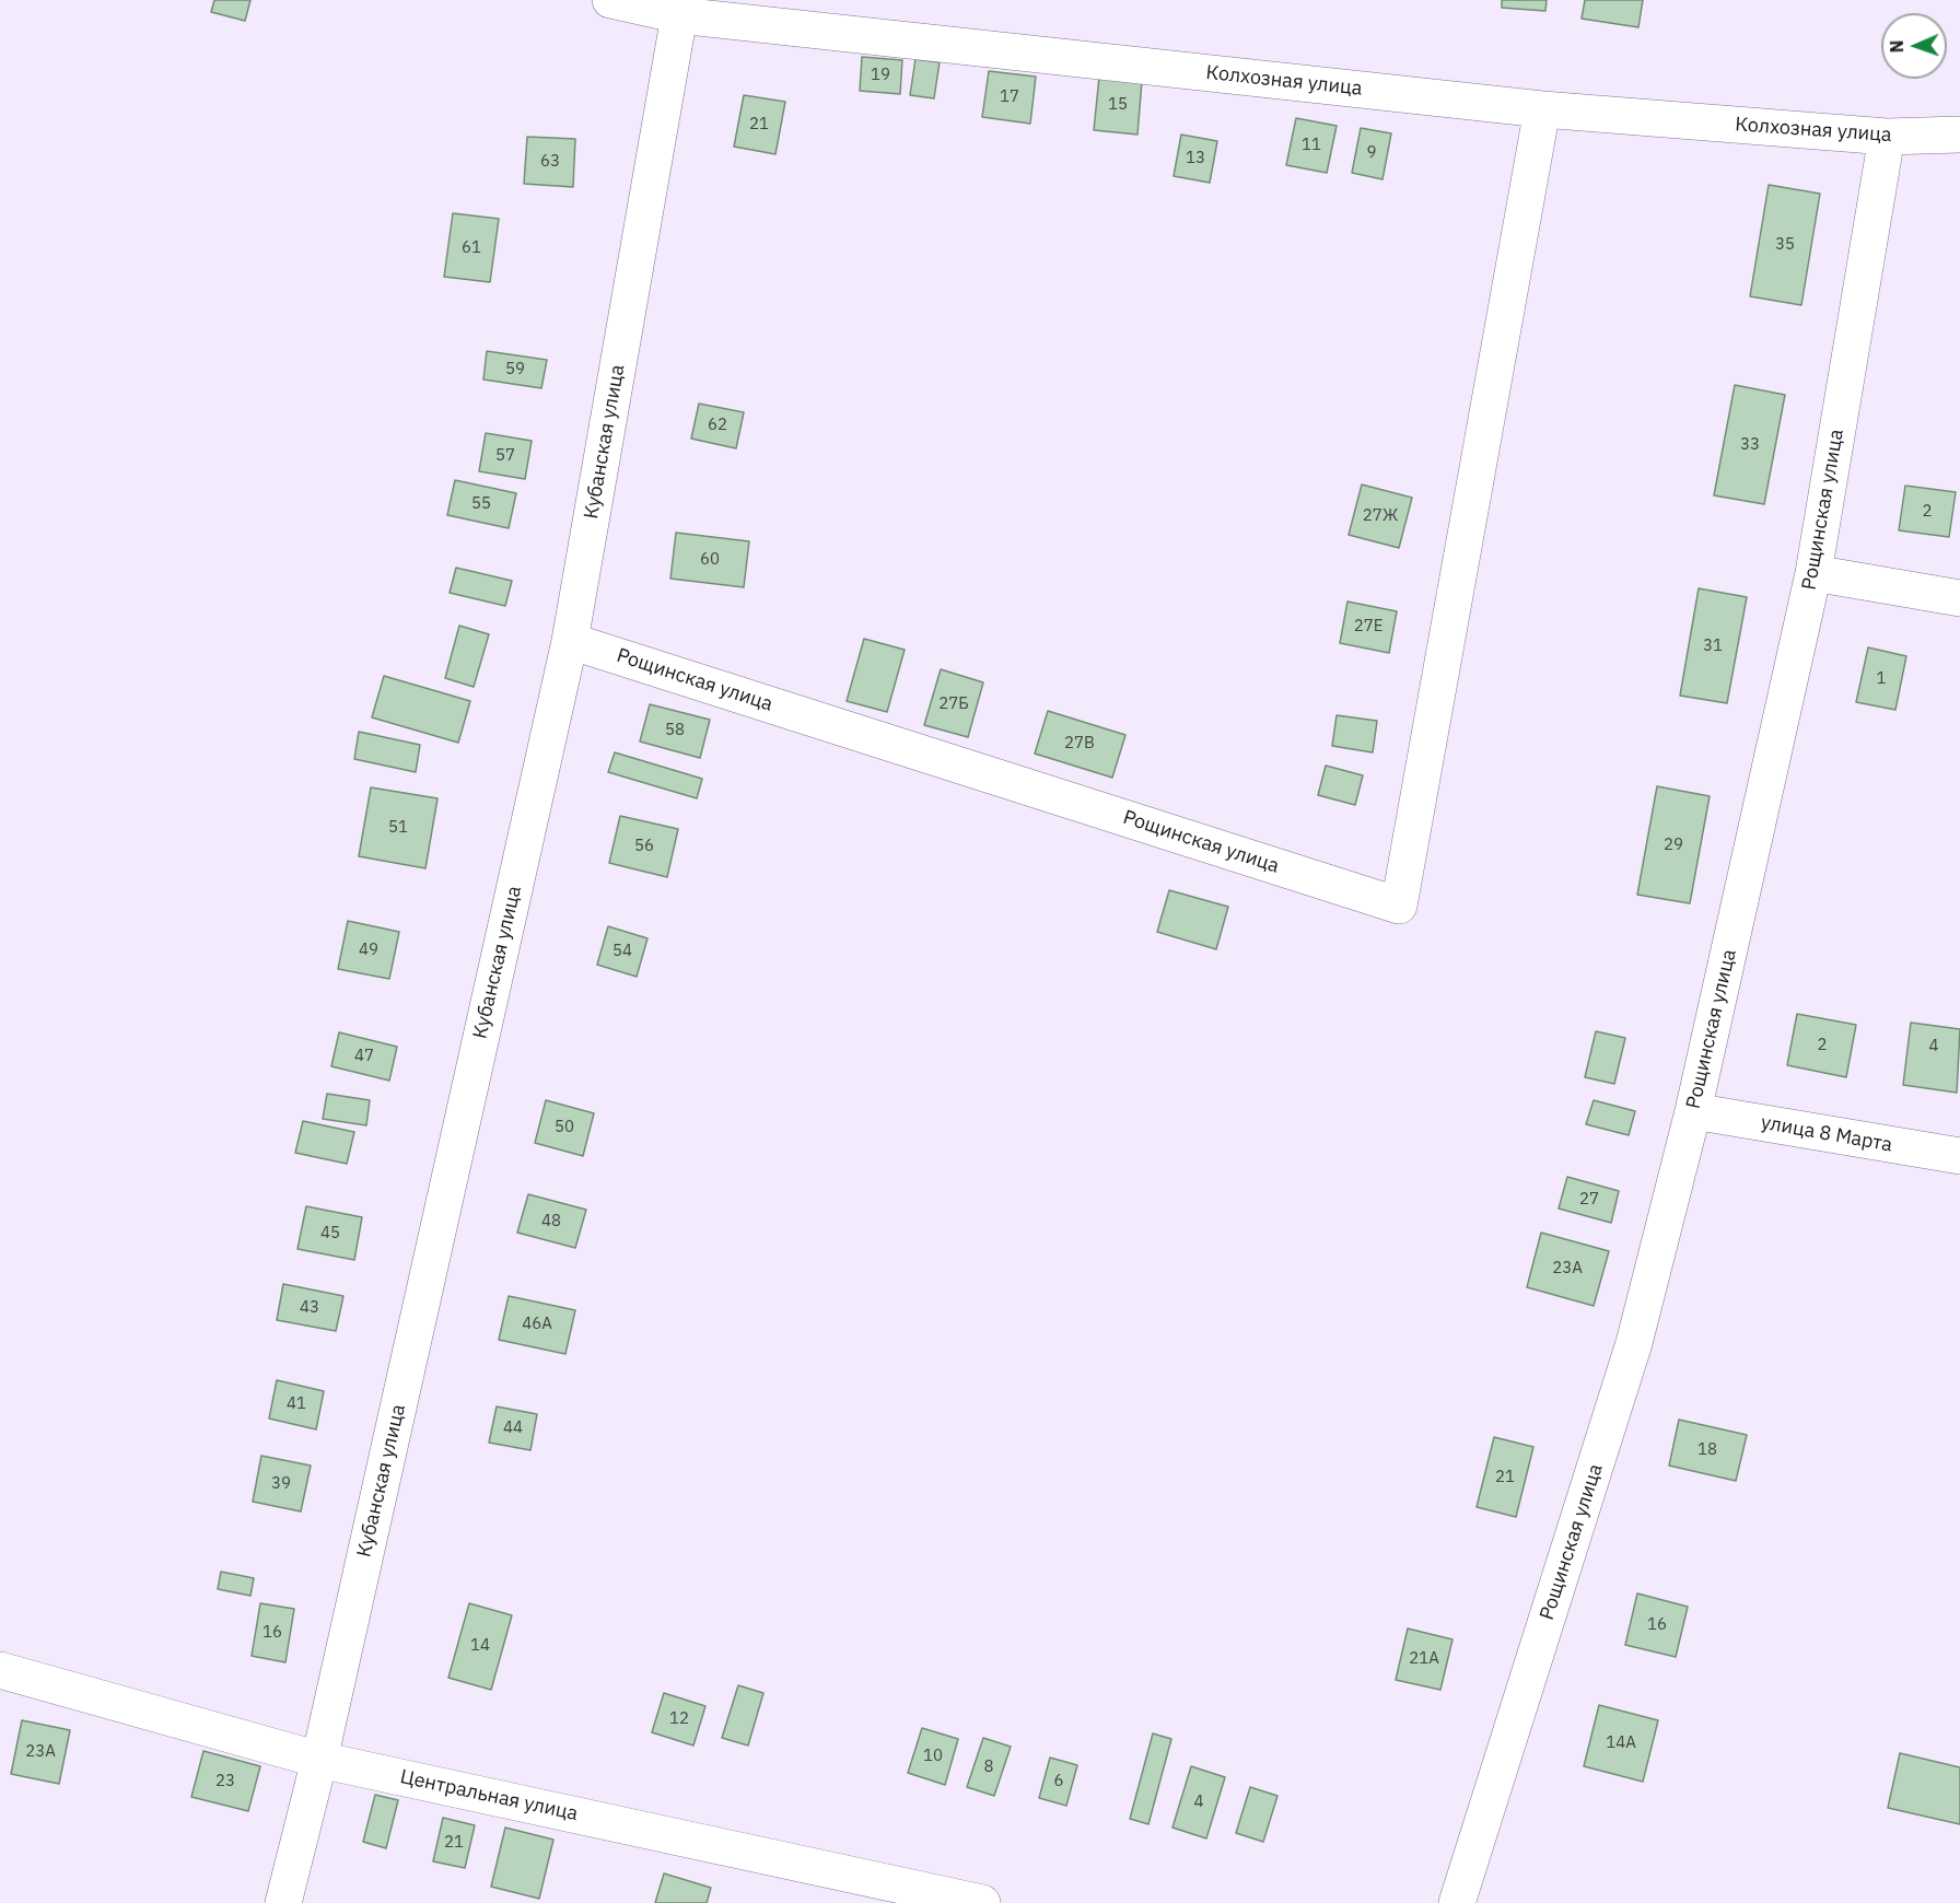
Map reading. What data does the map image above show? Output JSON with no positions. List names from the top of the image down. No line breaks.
{"streets":{"street":["Колхозная улица","Кубанская улица","Рощинская улица","улица 8 Марта","Центральная улица"]},"crossings":[["Колхозная улица","Кубанская улица"],["Колхозная улица","Рощинская улица"],["Кубанская улица","Рощинская улица"],["Кубанская улица","Центральная улица"],["Рощинская улица","улица 8 Марта"]],"house_numbers":["19","17","15","21","11","9","13","63","35","61","59","62","33","57","55","2","27Ж","60","27Е","31","1","27Б","58","27В","51","29","56","49","54","2","4","47","50","27","48","45","23А","43","46А","41","44","18","21","39","16","16","14","21А","12","14А","23А","10","8","23","6","4","21"],"north":"left"}
